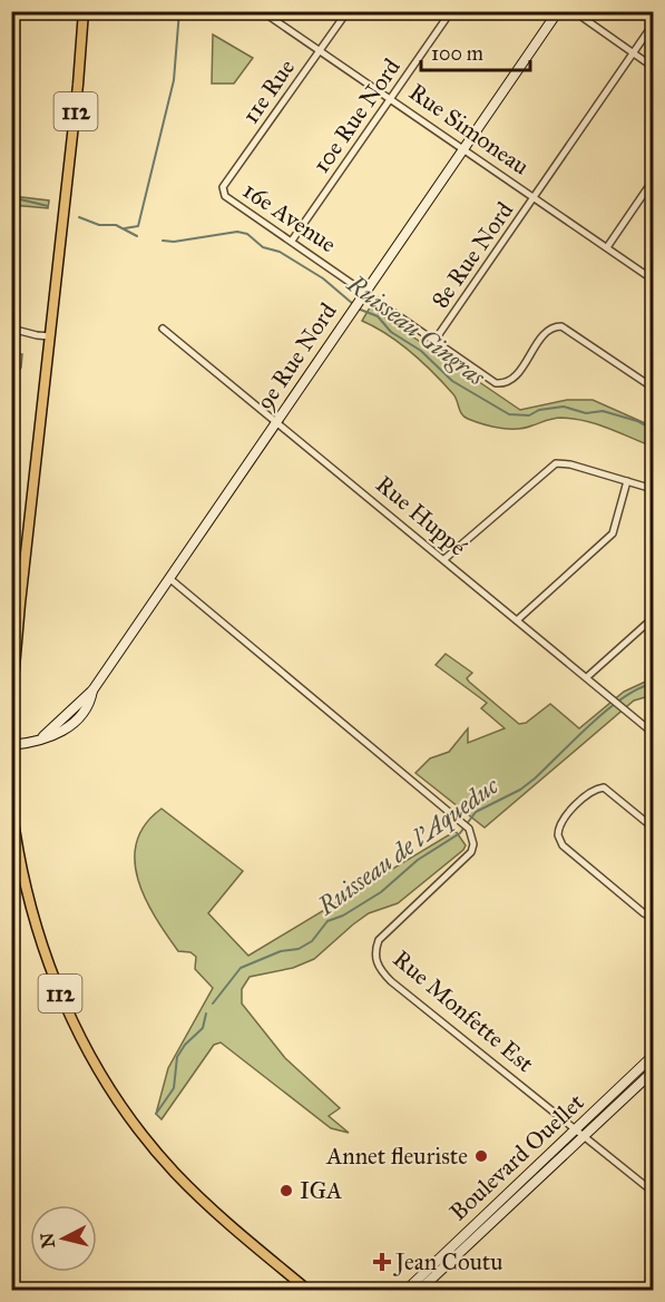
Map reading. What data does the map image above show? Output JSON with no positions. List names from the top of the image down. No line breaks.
{"streets":{"main road":["112"],"street":["11e Rue","10e Rue Nord","Rue Simoneau","16e Avenue","8e Rue Nord","9e Rue Nord","Rue Huppé","Rue Monfette Est","Boulevard Ouellet"]},"crossings":[["11e Rue","Rue Simoneau"],["11e Rue","16e Avenue"],["10e Rue Nord","Rue Simoneau"],["10e Rue Nord","16e Avenue"],["Rue Simoneau","8e Rue Nord"],["Rue Simoneau","9e Rue Nord"],["16e Avenue","8e Rue Nord"],["16e Avenue","9e Rue Nord"],["9e Rue Nord","Rue Huppé"],["9e Rue Nord","Rue Monfette Est"],["Rue Monfette Est","Boulevard Ouellet"]],"water":["Ruisseau Gingras","Ruisseau de l'Aqueduc"],"places":{"other":["Annet fleuriste","IGA"],"health":["Jean Coutu"]},"scale_bar":"100 m","north":"left"}
